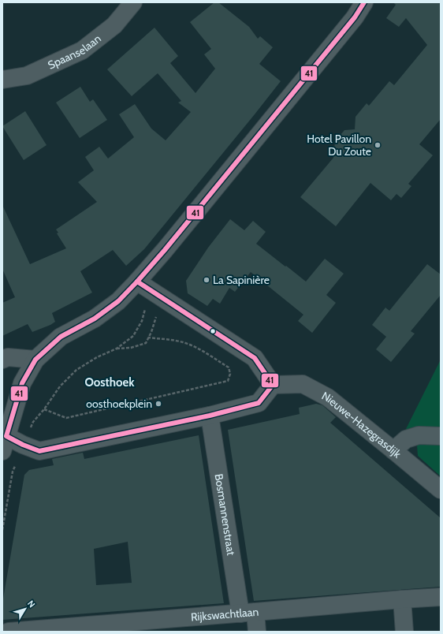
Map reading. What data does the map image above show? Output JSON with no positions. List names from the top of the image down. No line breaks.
{"streets":{"street":["Spaanselaan","Nieuwe-Hazegrasdijk","Bosmannenstraat","Rijkswachtlaan"]},"crossings":[["Bosmannenstraat","Rijkswachtlaan"]],"districts":["Oosthoek"],"places":["Hotel Pavillon Du Zoute","La Sapinière","oosthoekplein"],"lines":["transit line 41"],"north":"top right"}
